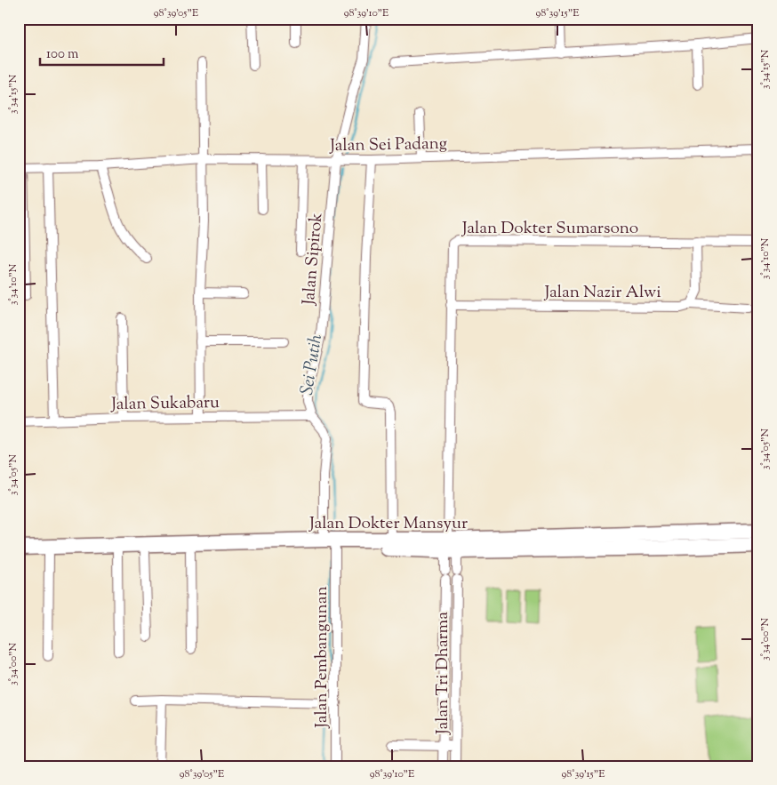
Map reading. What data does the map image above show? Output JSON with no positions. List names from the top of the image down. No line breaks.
{"streets":{"main road":["Jalan Dokter Mansyur"],"street":["Jalan Sei Padang","Jalan Dokter Sumarsono","Jalan Sipirok","Jalan Nazir Alwi","Jalan Sukabaru","Jalan Pembangunan","Jalan Tri Dharma"]},"crossings":[["Jalan Sei Padang","Jalan Sipirok"],["Jalan Dokter Sumarsono","Jalan Nazir Alwi"],["Jalan Dokter Sumarsono","Jalan Dokter Mansyur"],["Jalan Dokter Sumarsono","Jalan Tri Dharma"],["Jalan Sipirok","Jalan Sukabaru"],["Jalan Sipirok","Jalan Dokter Mansyur"],["Jalan Sipirok","Jalan Pembangunan"],["Jalan Dokter Mansyur","Jalan Pembangunan"],["Jalan Dokter Mansyur","Jalan Tri Dharma"]],"water":["Sei Putih"],"scale_bar":"100 m","coordinates":["98°39'05\"E","98°39'10\"E","98°39'15\"E","3°34'15\"N","3°34'10\"N","3°34'05\"N","3°34'00\"N"]}
